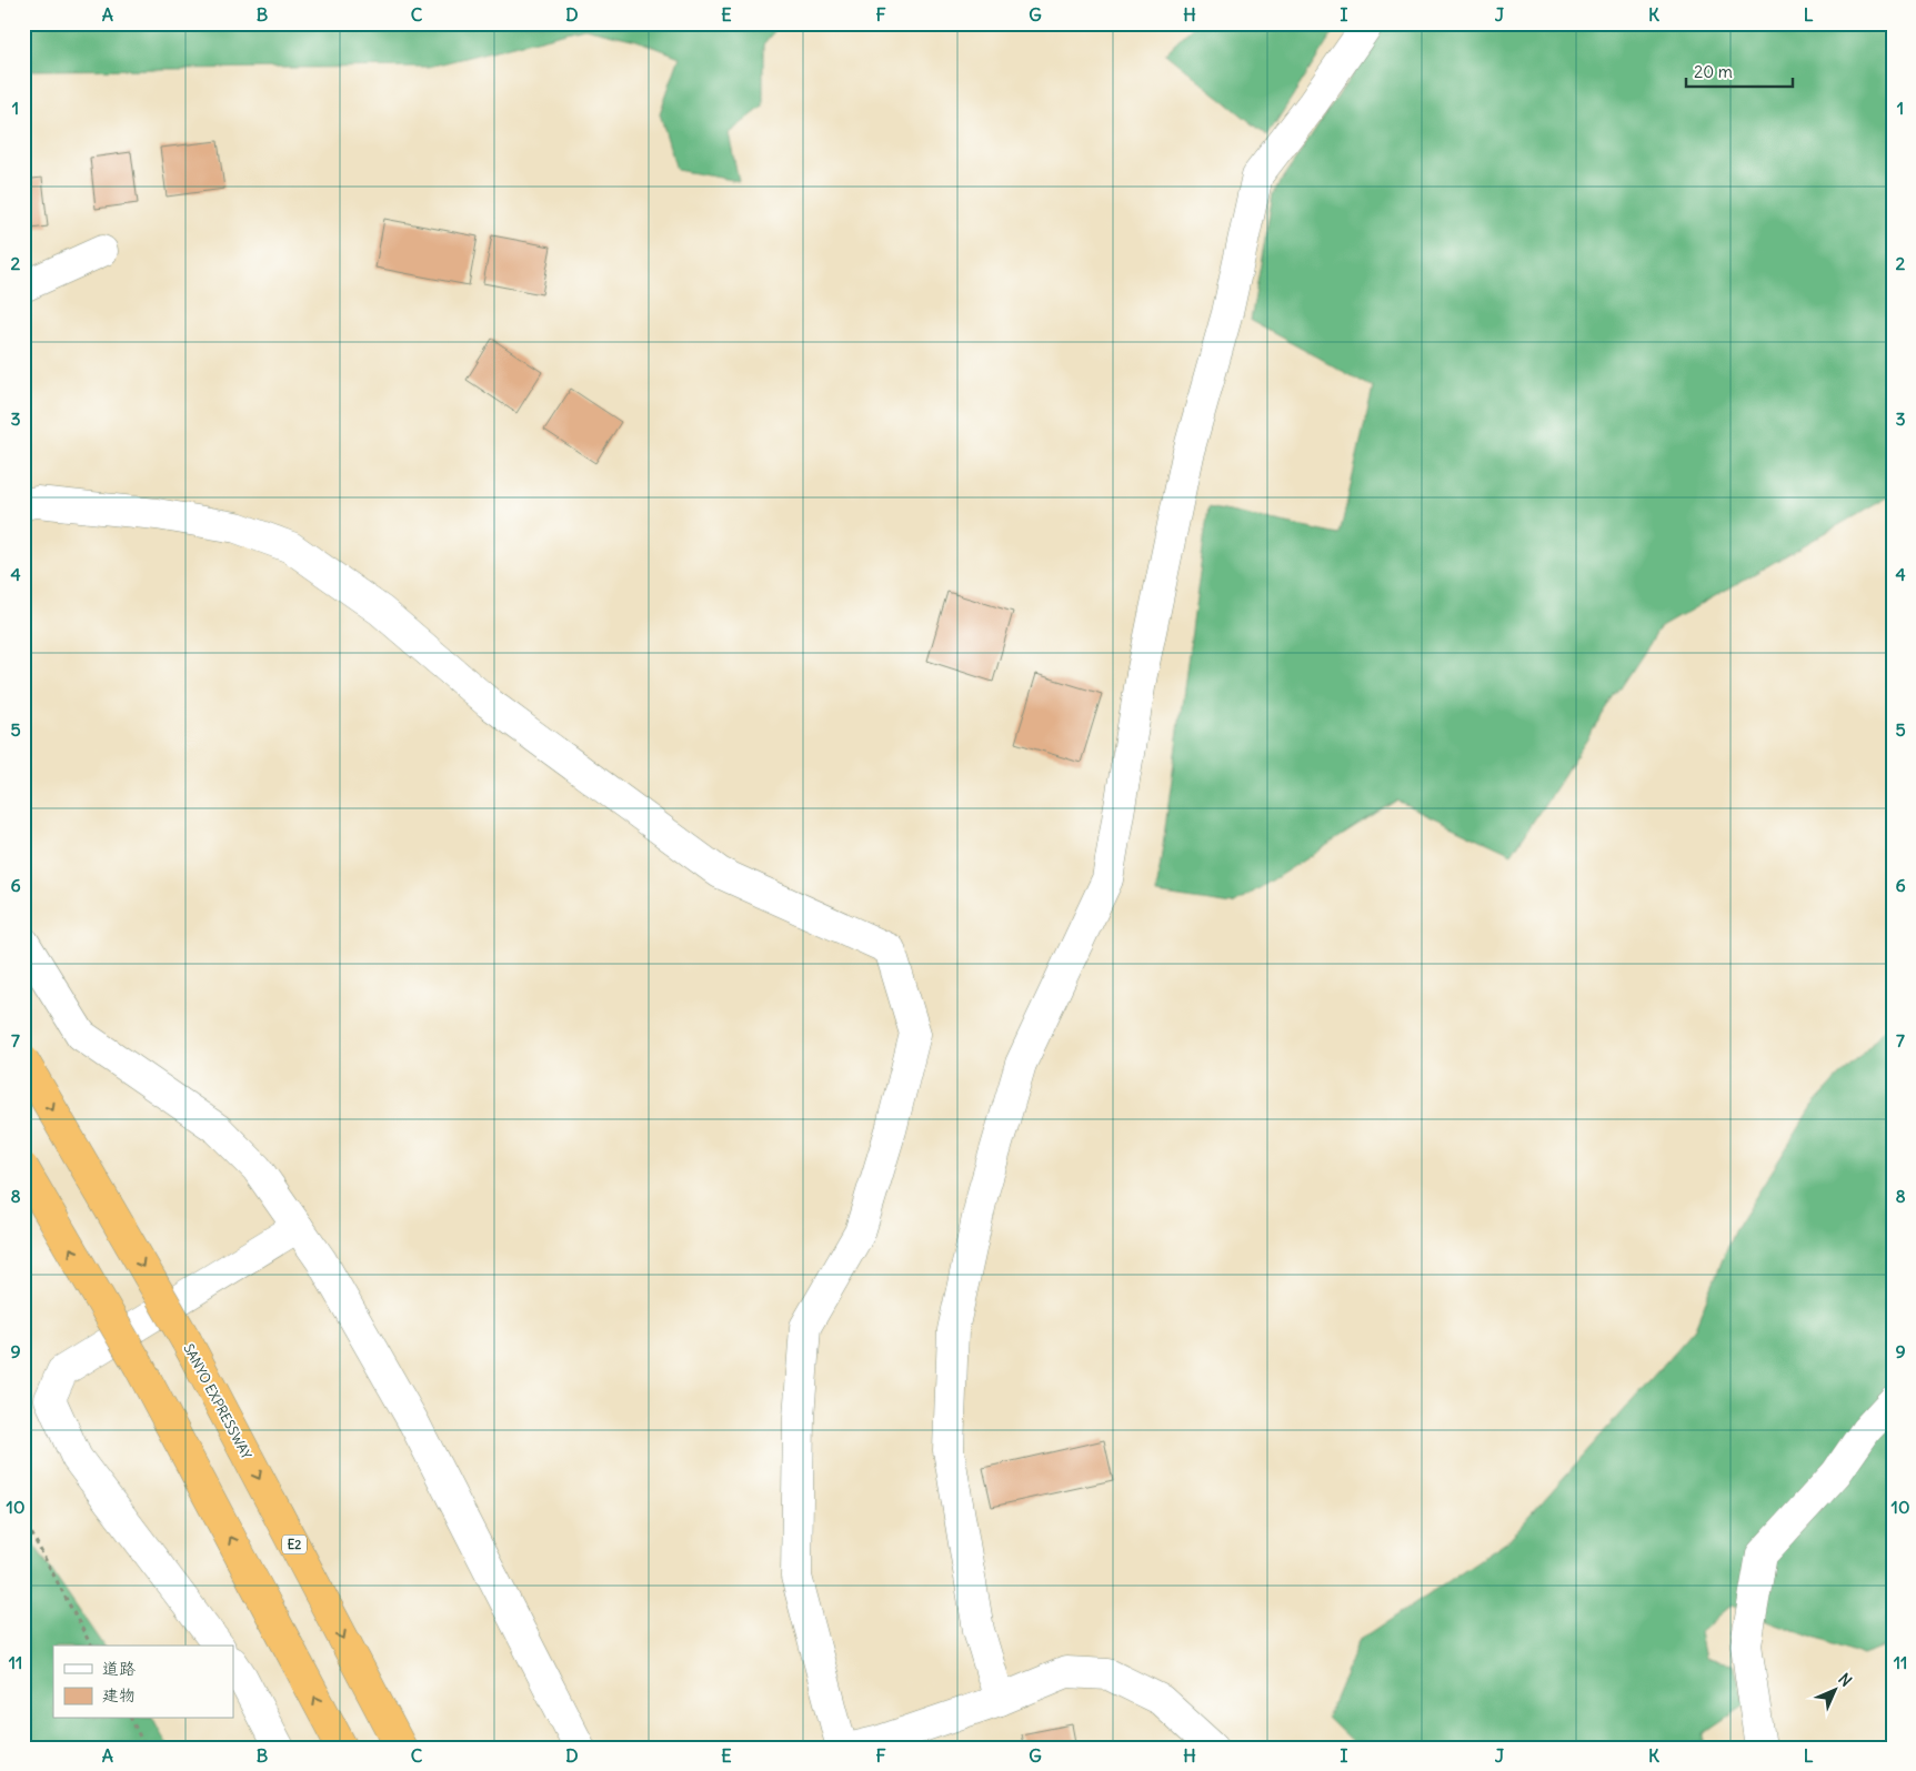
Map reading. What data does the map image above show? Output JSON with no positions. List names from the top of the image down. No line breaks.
{"streets":{"highway":["SANYO EXPRESSWAY","E2"]},"legend":["道路","建物"],"scale_bar":"20 m","north":"top right","grid":{"columns":["A","B","C","D","E","F","G","H","I","J","K","L"],"rows":["1","2","3","4","5","6","7","8","9","10","11"]}}
